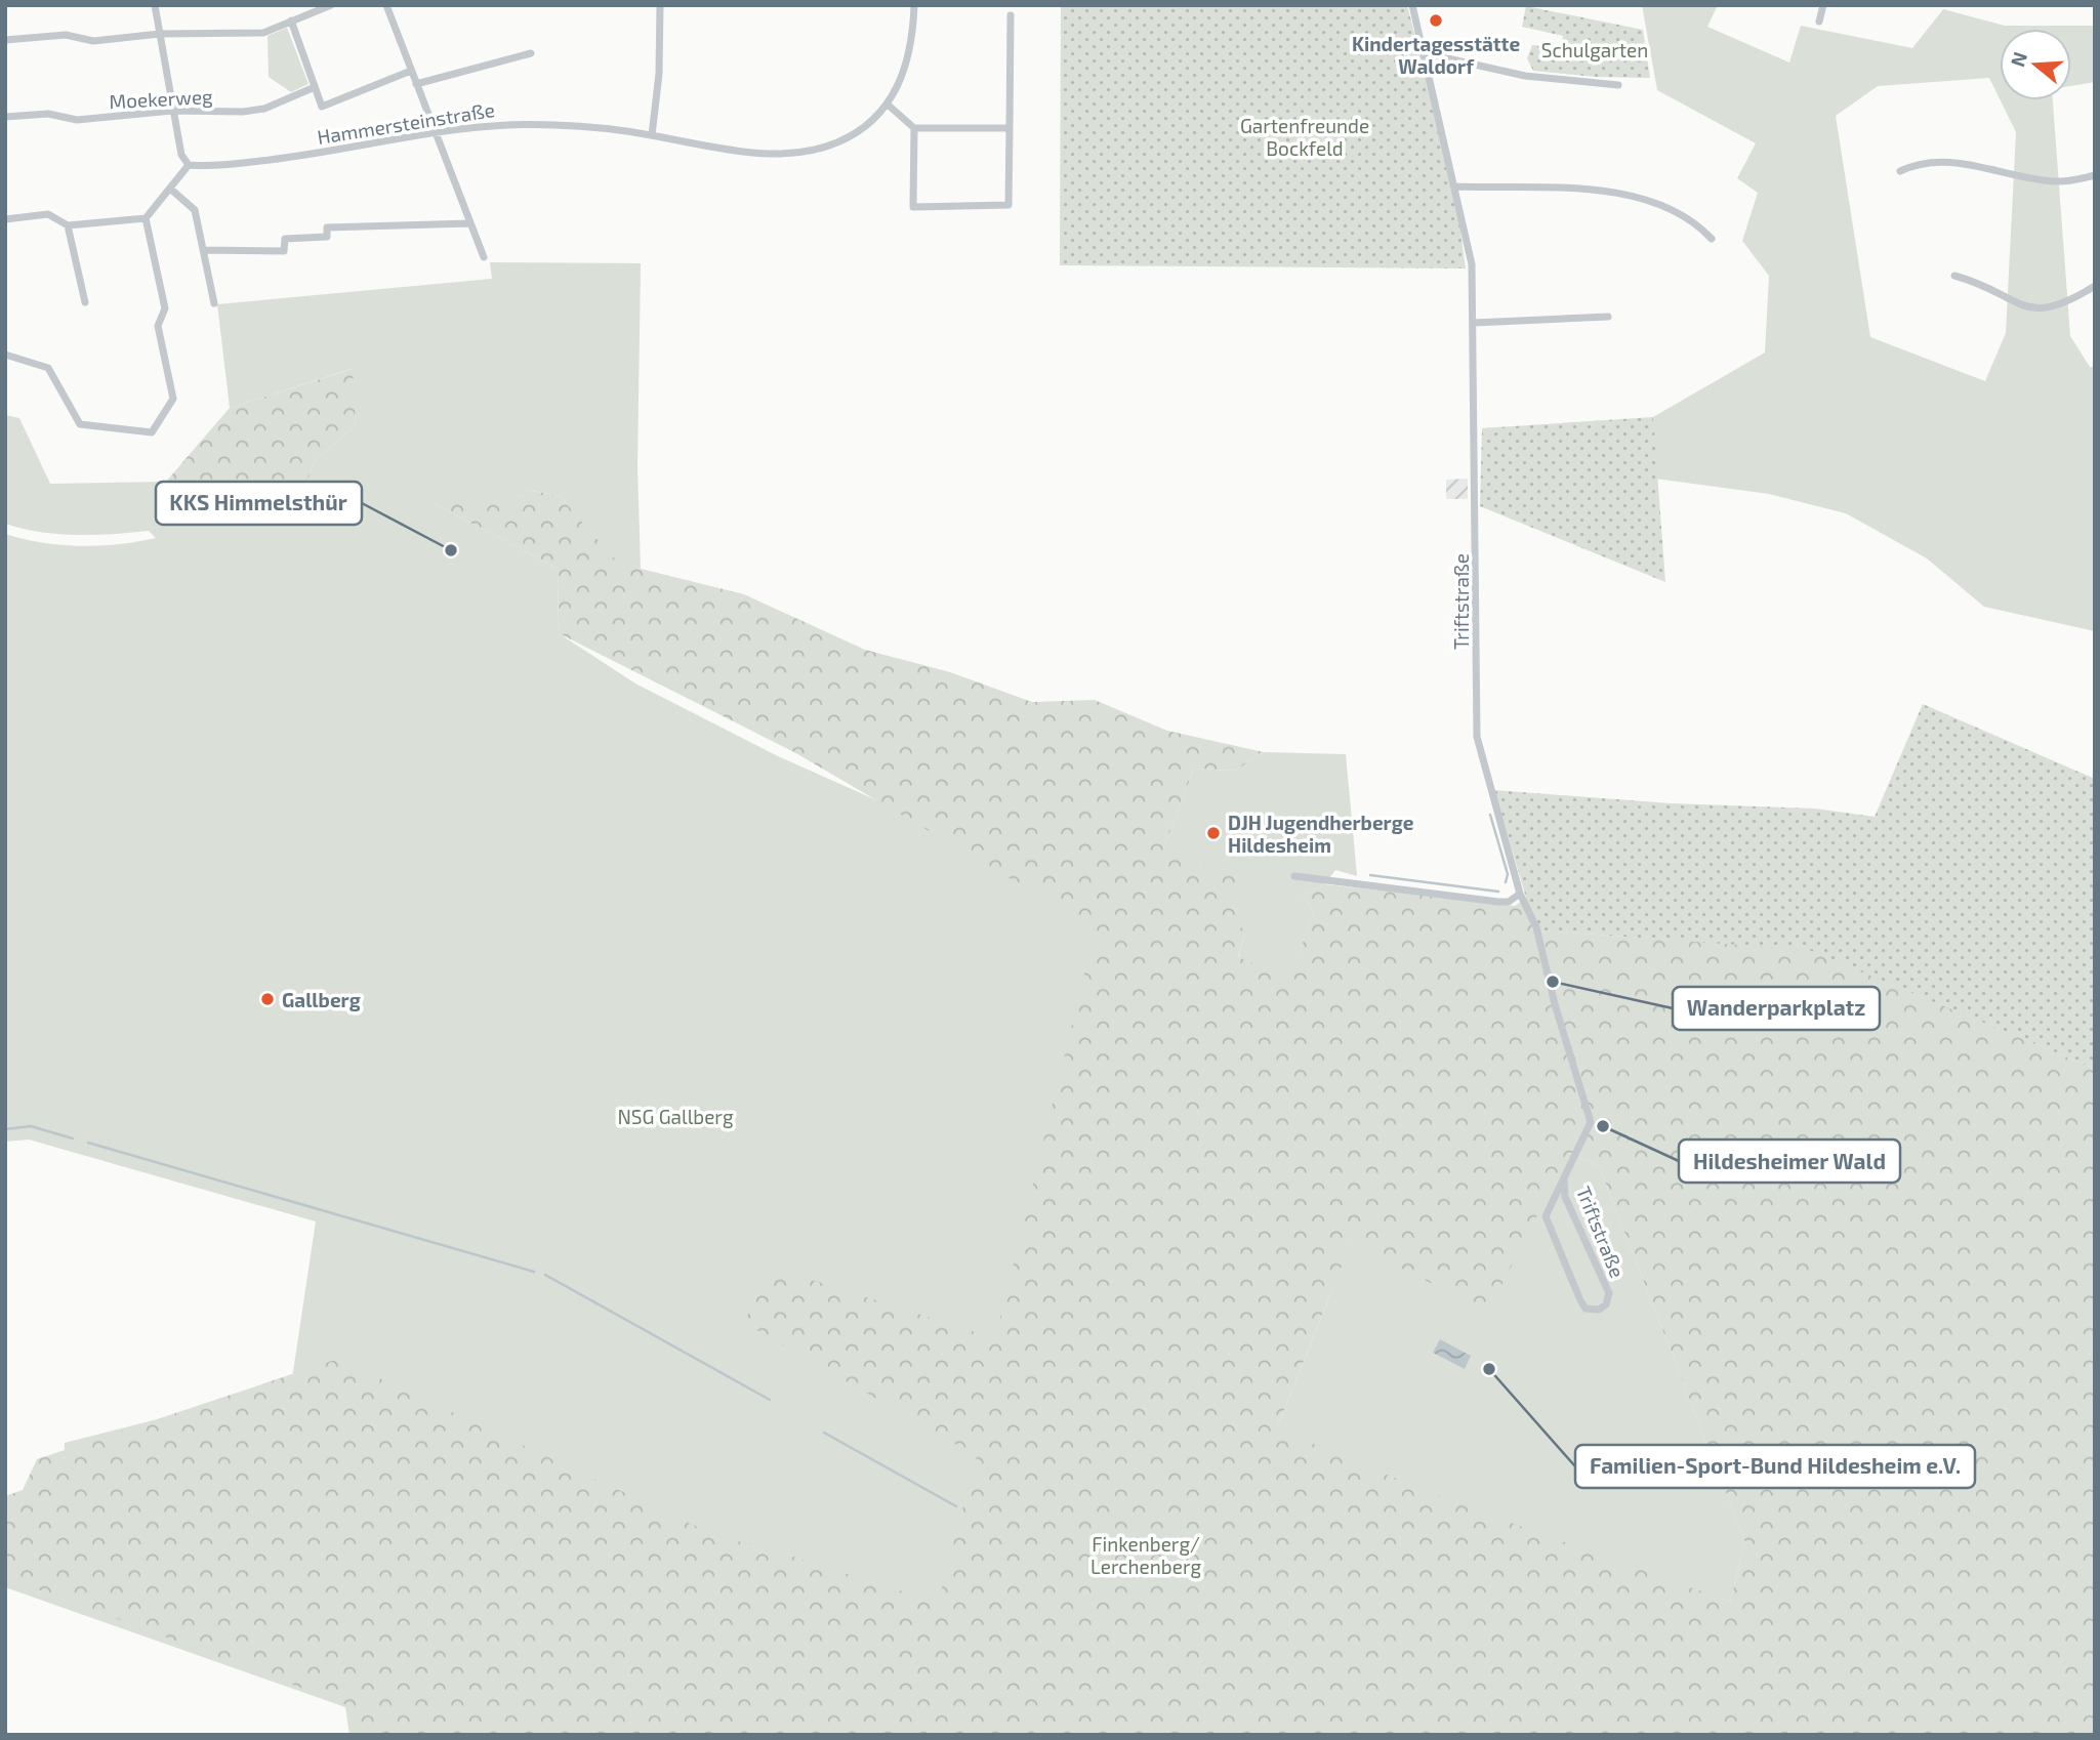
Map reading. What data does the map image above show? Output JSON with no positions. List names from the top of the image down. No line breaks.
{"streets":{"street":["Moekerweg","Hammersteinstraße","Triftstraße"]},"parks":["Schulgarten","Gartenfreunde Bockfeld","NSG Gallberg","Finkenberg/ Lerchenberg"],"places":["Kindertagesstätte Waldorf","KKS Himmelsthür","DJH Jugendherberge Hildesheim","Wanderparkplatz","Gallberg","Hildesheimer Wald","Familien-Sport-Bund Hildesheim e.V."],"north":"left"}
